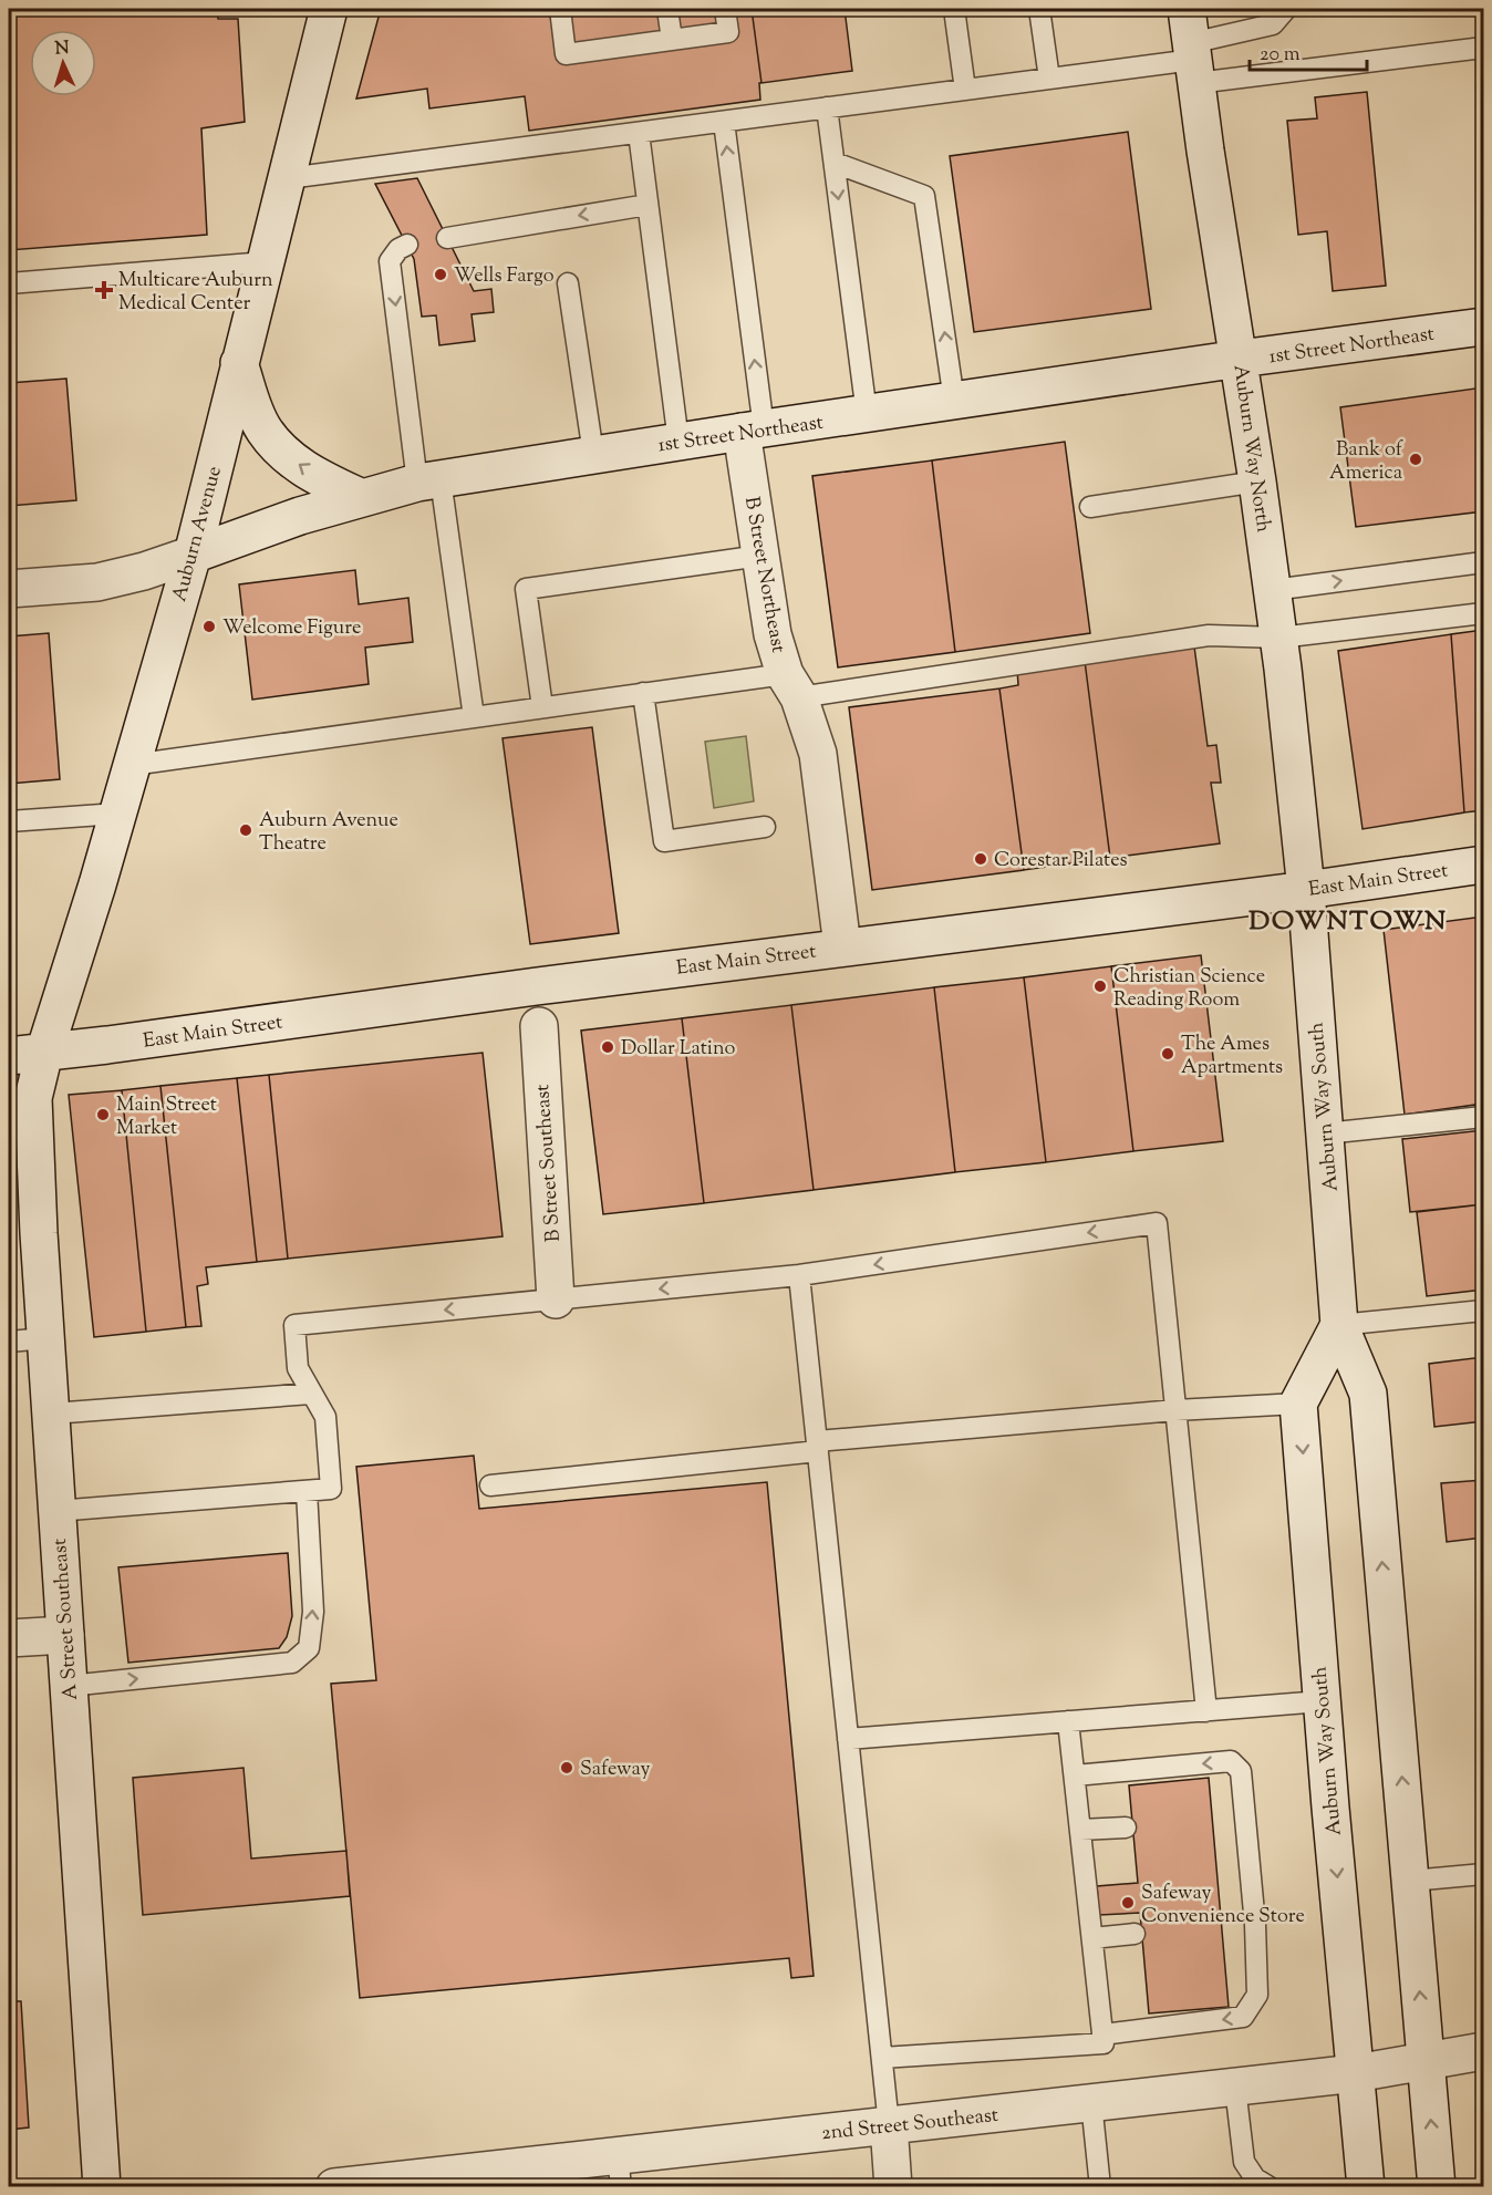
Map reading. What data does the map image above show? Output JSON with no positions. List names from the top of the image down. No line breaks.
{"streets":{"main road":["1st Street Northeast","Auburn Way North","Auburn Avenue","B Street Northeast","East Main Street","Auburn Way South","B Street Southeast","A Street Southeast","2nd Street Southeast"]},"crossings":[["1st Street Northeast","Auburn Way North"],["1st Street Northeast","Auburn Avenue"],["1st Street Northeast","B Street Northeast"],["Auburn Way North","East Main Street"],["Auburn Way North","Auburn Way South"],["Auburn Avenue","East Main Street"],["Auburn Avenue","A Street Southeast"],["B Street Northeast","East Main Street"],["East Main Street","Auburn Way South"],["East Main Street","A Street Southeast"],["Auburn Way South","2nd Street Southeast"]],"districts":["DOWNTOWN"],"places":{"other":["Wells Fargo","Bank of America","Welcome Figure","Auburn Avenue Theatre","Corestar Pilates","Christian Science Reading Room","Dollar Latino","The Ames Apartments","Main Street Market","Safeway","Safeway Convenience Store"],"health":["Multicare Auburn Medical Center"]},"scale_bar":"20 m","north":"top"}
